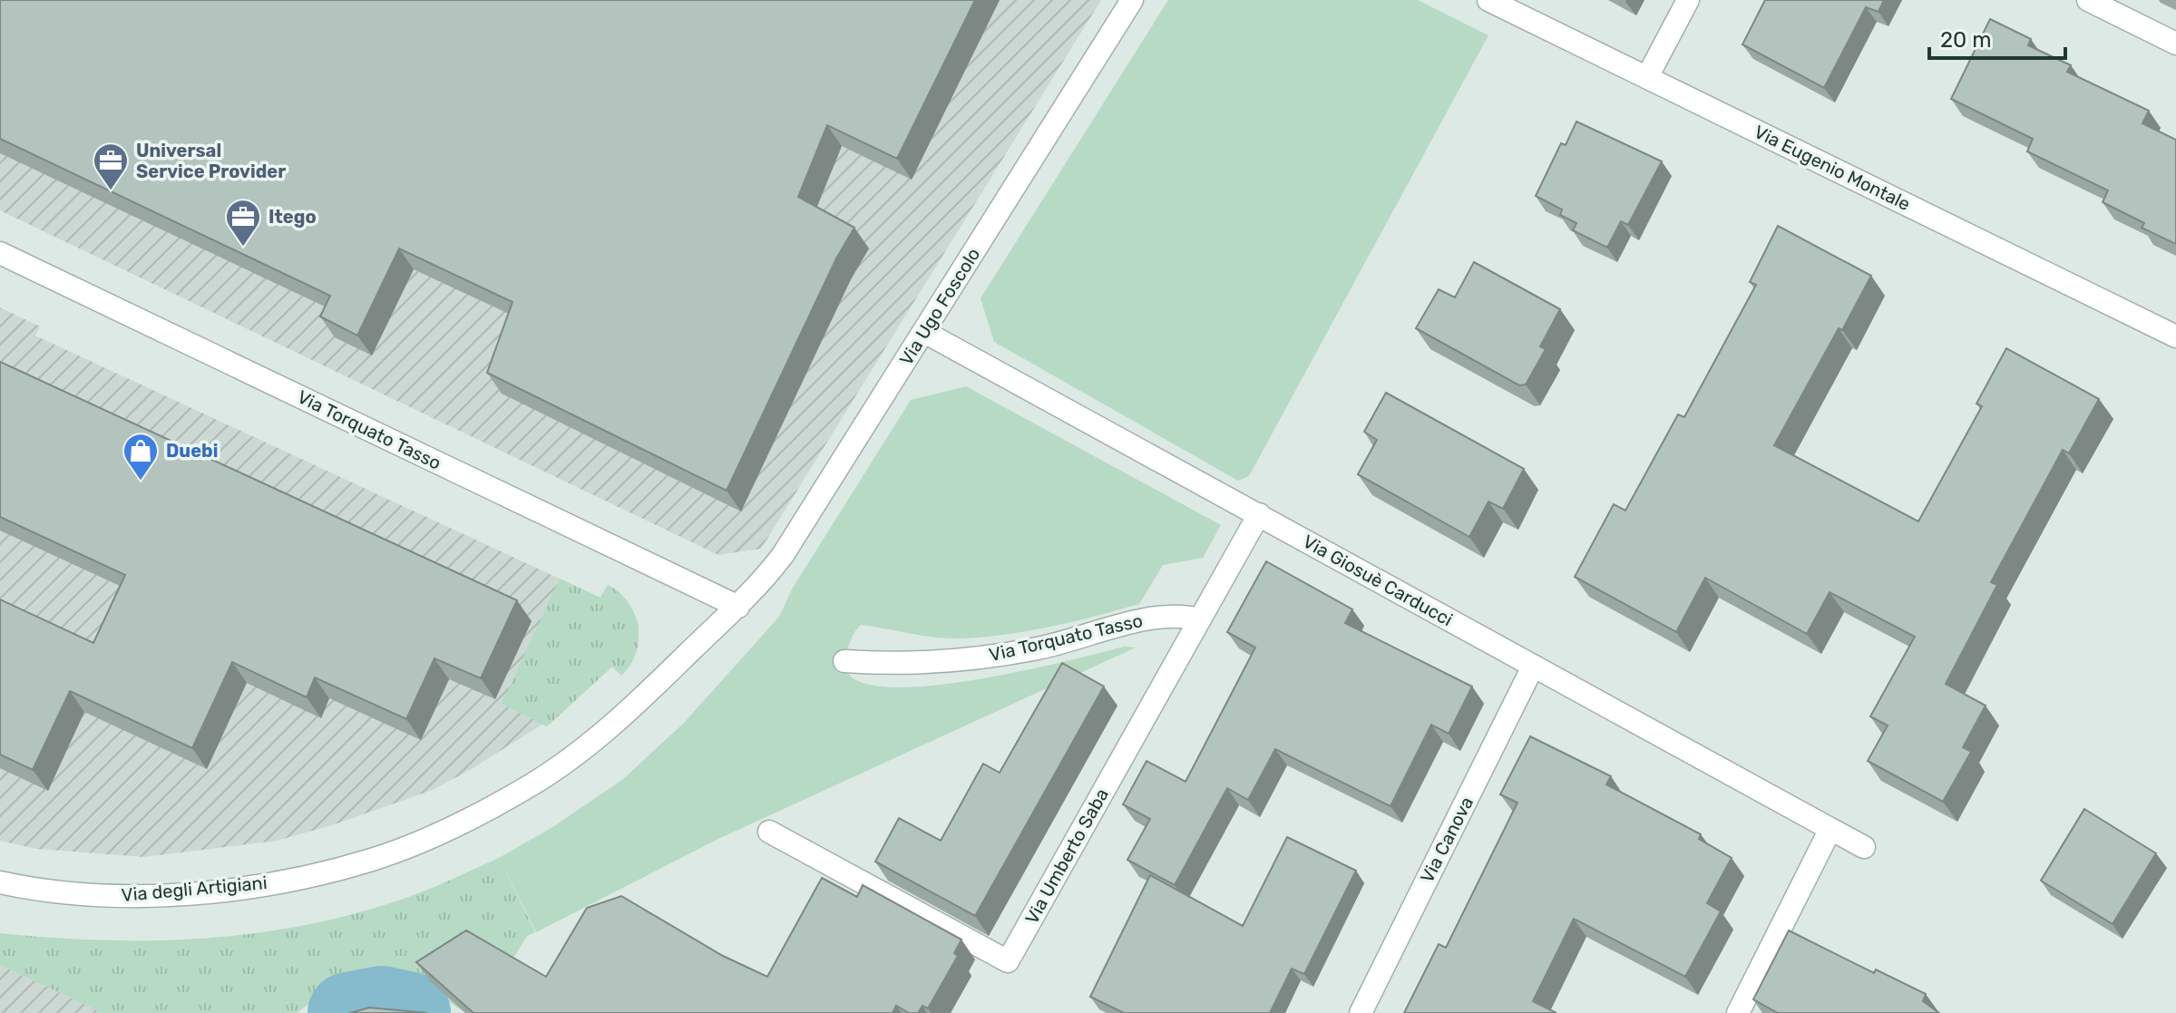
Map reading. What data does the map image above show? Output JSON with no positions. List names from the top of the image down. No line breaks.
{"streets":{"street":["Via Eugenio Montale","Via Ugo Foscolo","Via Torquato Tasso","Via Giosuè Carducci","Via Canova","Via Umberto Saba","Via degli Artigiani"]},"crossings":[["Via Ugo Foscolo","Via Torquato Tasso"],["Via Ugo Foscolo","Via Giosuè Carducci"],["Via Ugo Foscolo","Via degli Artigiani"],["Via Torquato Tasso","Via Umberto Saba"],["Via Torquato Tasso","Via degli Artigiani"],["Via Giosuè Carducci","Via Canova"],["Via Giosuè Carducci","Via Umberto Saba"]],"places":{"office":["Universal Service Provider","Itego"],"shop":["Duebi"]},"scale_bar":"20 m"}
